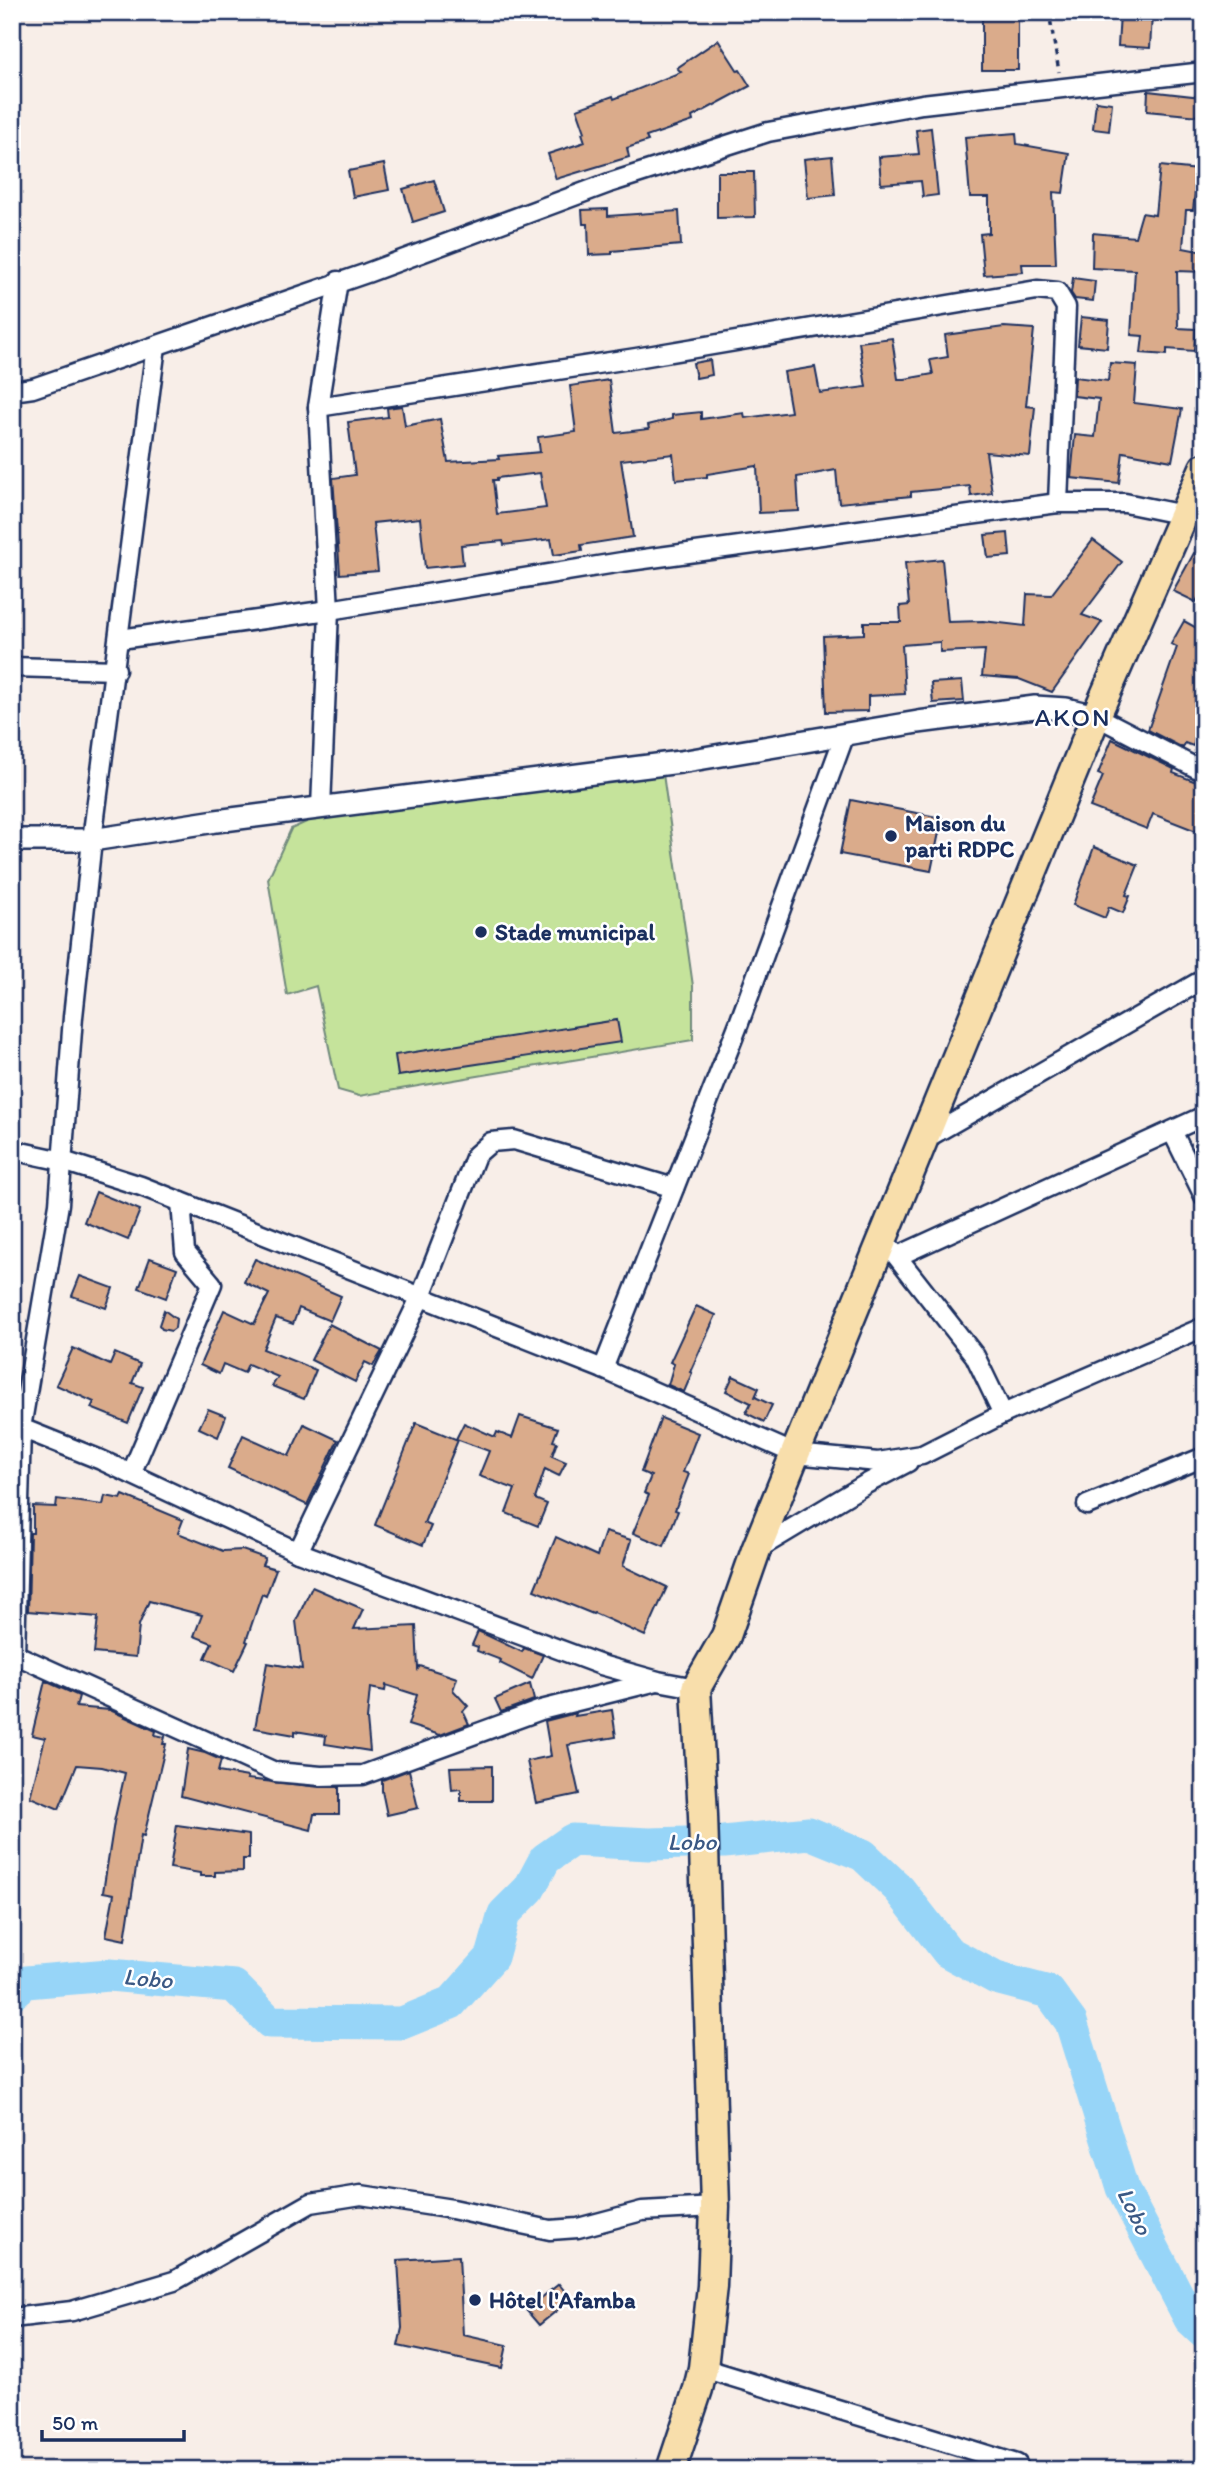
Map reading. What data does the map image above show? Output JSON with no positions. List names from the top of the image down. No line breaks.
{"districts":["AKON"],"water":["Lobo"],"places":["Maison du parti RDPC","Stade municipal","Hôtel l'Afamba"],"scale_bar":"50 m"}
